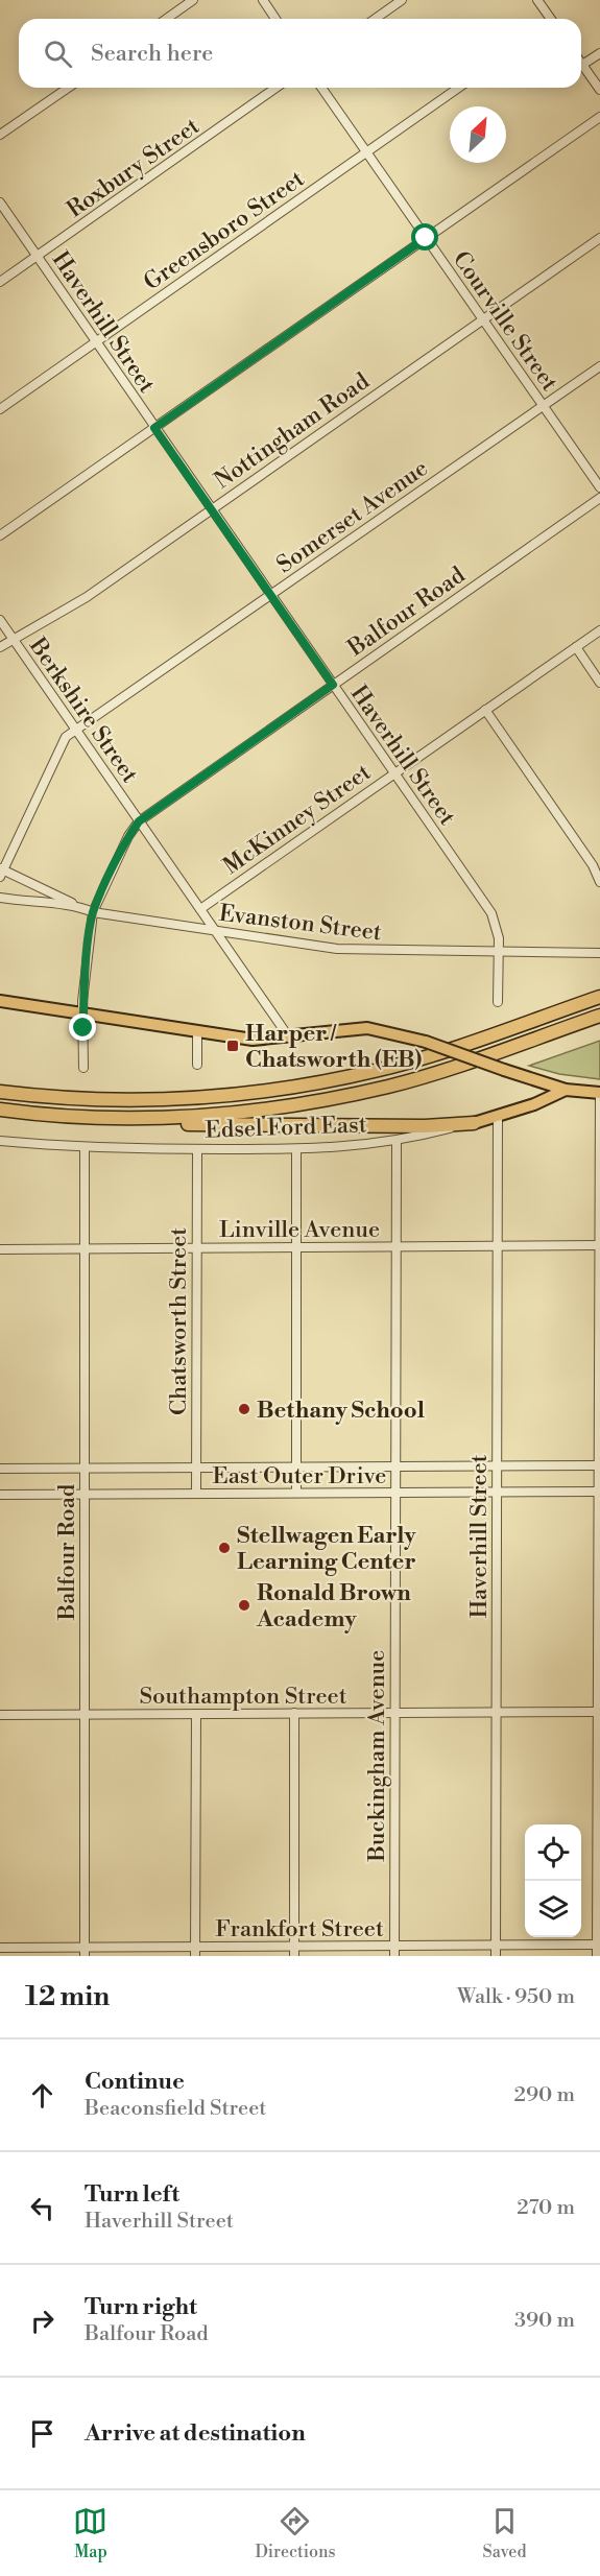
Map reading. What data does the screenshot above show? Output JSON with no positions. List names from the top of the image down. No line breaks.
{"streets":{"main road":["Edsel Ford East"],"street":["Roxbury Street","Greensboro Street","Courville Street","Haverhill Street","Nottingham Road","Somerset Avenue","Balfour Road","Berkshire Street","McKinney Street","Evanston Street","Linville Avenue","Chatsworth Street","East Outer Drive","Southampton Street","Buckingham Avenue","Frankfort Street"]},"crossings":[["Roxbury Street","Haverhill Street"],["Greensboro Street","Courville Street"],["Greensboro Street","Haverhill Street"],["Courville Street","Nottingham Road"],["Courville Street","Somerset Avenue"],["Haverhill Street","Nottingham Road"],["Haverhill Street","Somerset Avenue"],["Haverhill Street","Balfour Road"],["Haverhill Street","McKinney Street"],["Haverhill Street","Evanston Street"],["Haverhill Street","Edsel Ford East"],["Haverhill Street","Linville Avenue"],["Haverhill Street","East Outer Drive"],["Haverhill Street","Southampton Street"],["Haverhill Street","Frankfort Street"],["Nottingham Road","Berkshire Street"],["Somerset Avenue","Berkshire Street"],["Balfour Road","Berkshire Street"],["Balfour Road","Evanston Street"],["Balfour Road","Edsel Ford East"],["Balfour Road","Linville Avenue"],["Balfour Road","East Outer Drive"],["Balfour Road","Southampton Street"],["Balfour Road","Frankfort Street"],["Berkshire Street","McKinney Street"],["Berkshire Street","Evanston Street"],["Edsel Ford East","Chatsworth Street"],["Edsel Ford East","Buckingham Avenue"],["Linville Avenue","Chatsworth Street"],["Linville Avenue","Buckingham Avenue"],["Chatsworth Street","East Outer Drive"],["East Outer Drive","Buckingham Avenue"],["Southampton Street","Buckingham Avenue"],["Buckingham Avenue","Frankfort Street"]],"places":{"transit":["Harper / Chatsworth (EB)"],"other":["Bethany School","Stellwagen Early Learning Center","Ronald Brown Academy"]},"north":"top right","page":{"search":"Search here","heading":["12 min","Walk · 950 m"],"list":[["Continue","Beaconsfield Street","290 m"],["Turn left","Haverhill Street","270 m"],["Turn right","Balfour Road","390 m"],"Arrive at destination"],"nav":["Map","Directions","Saved"]}}
